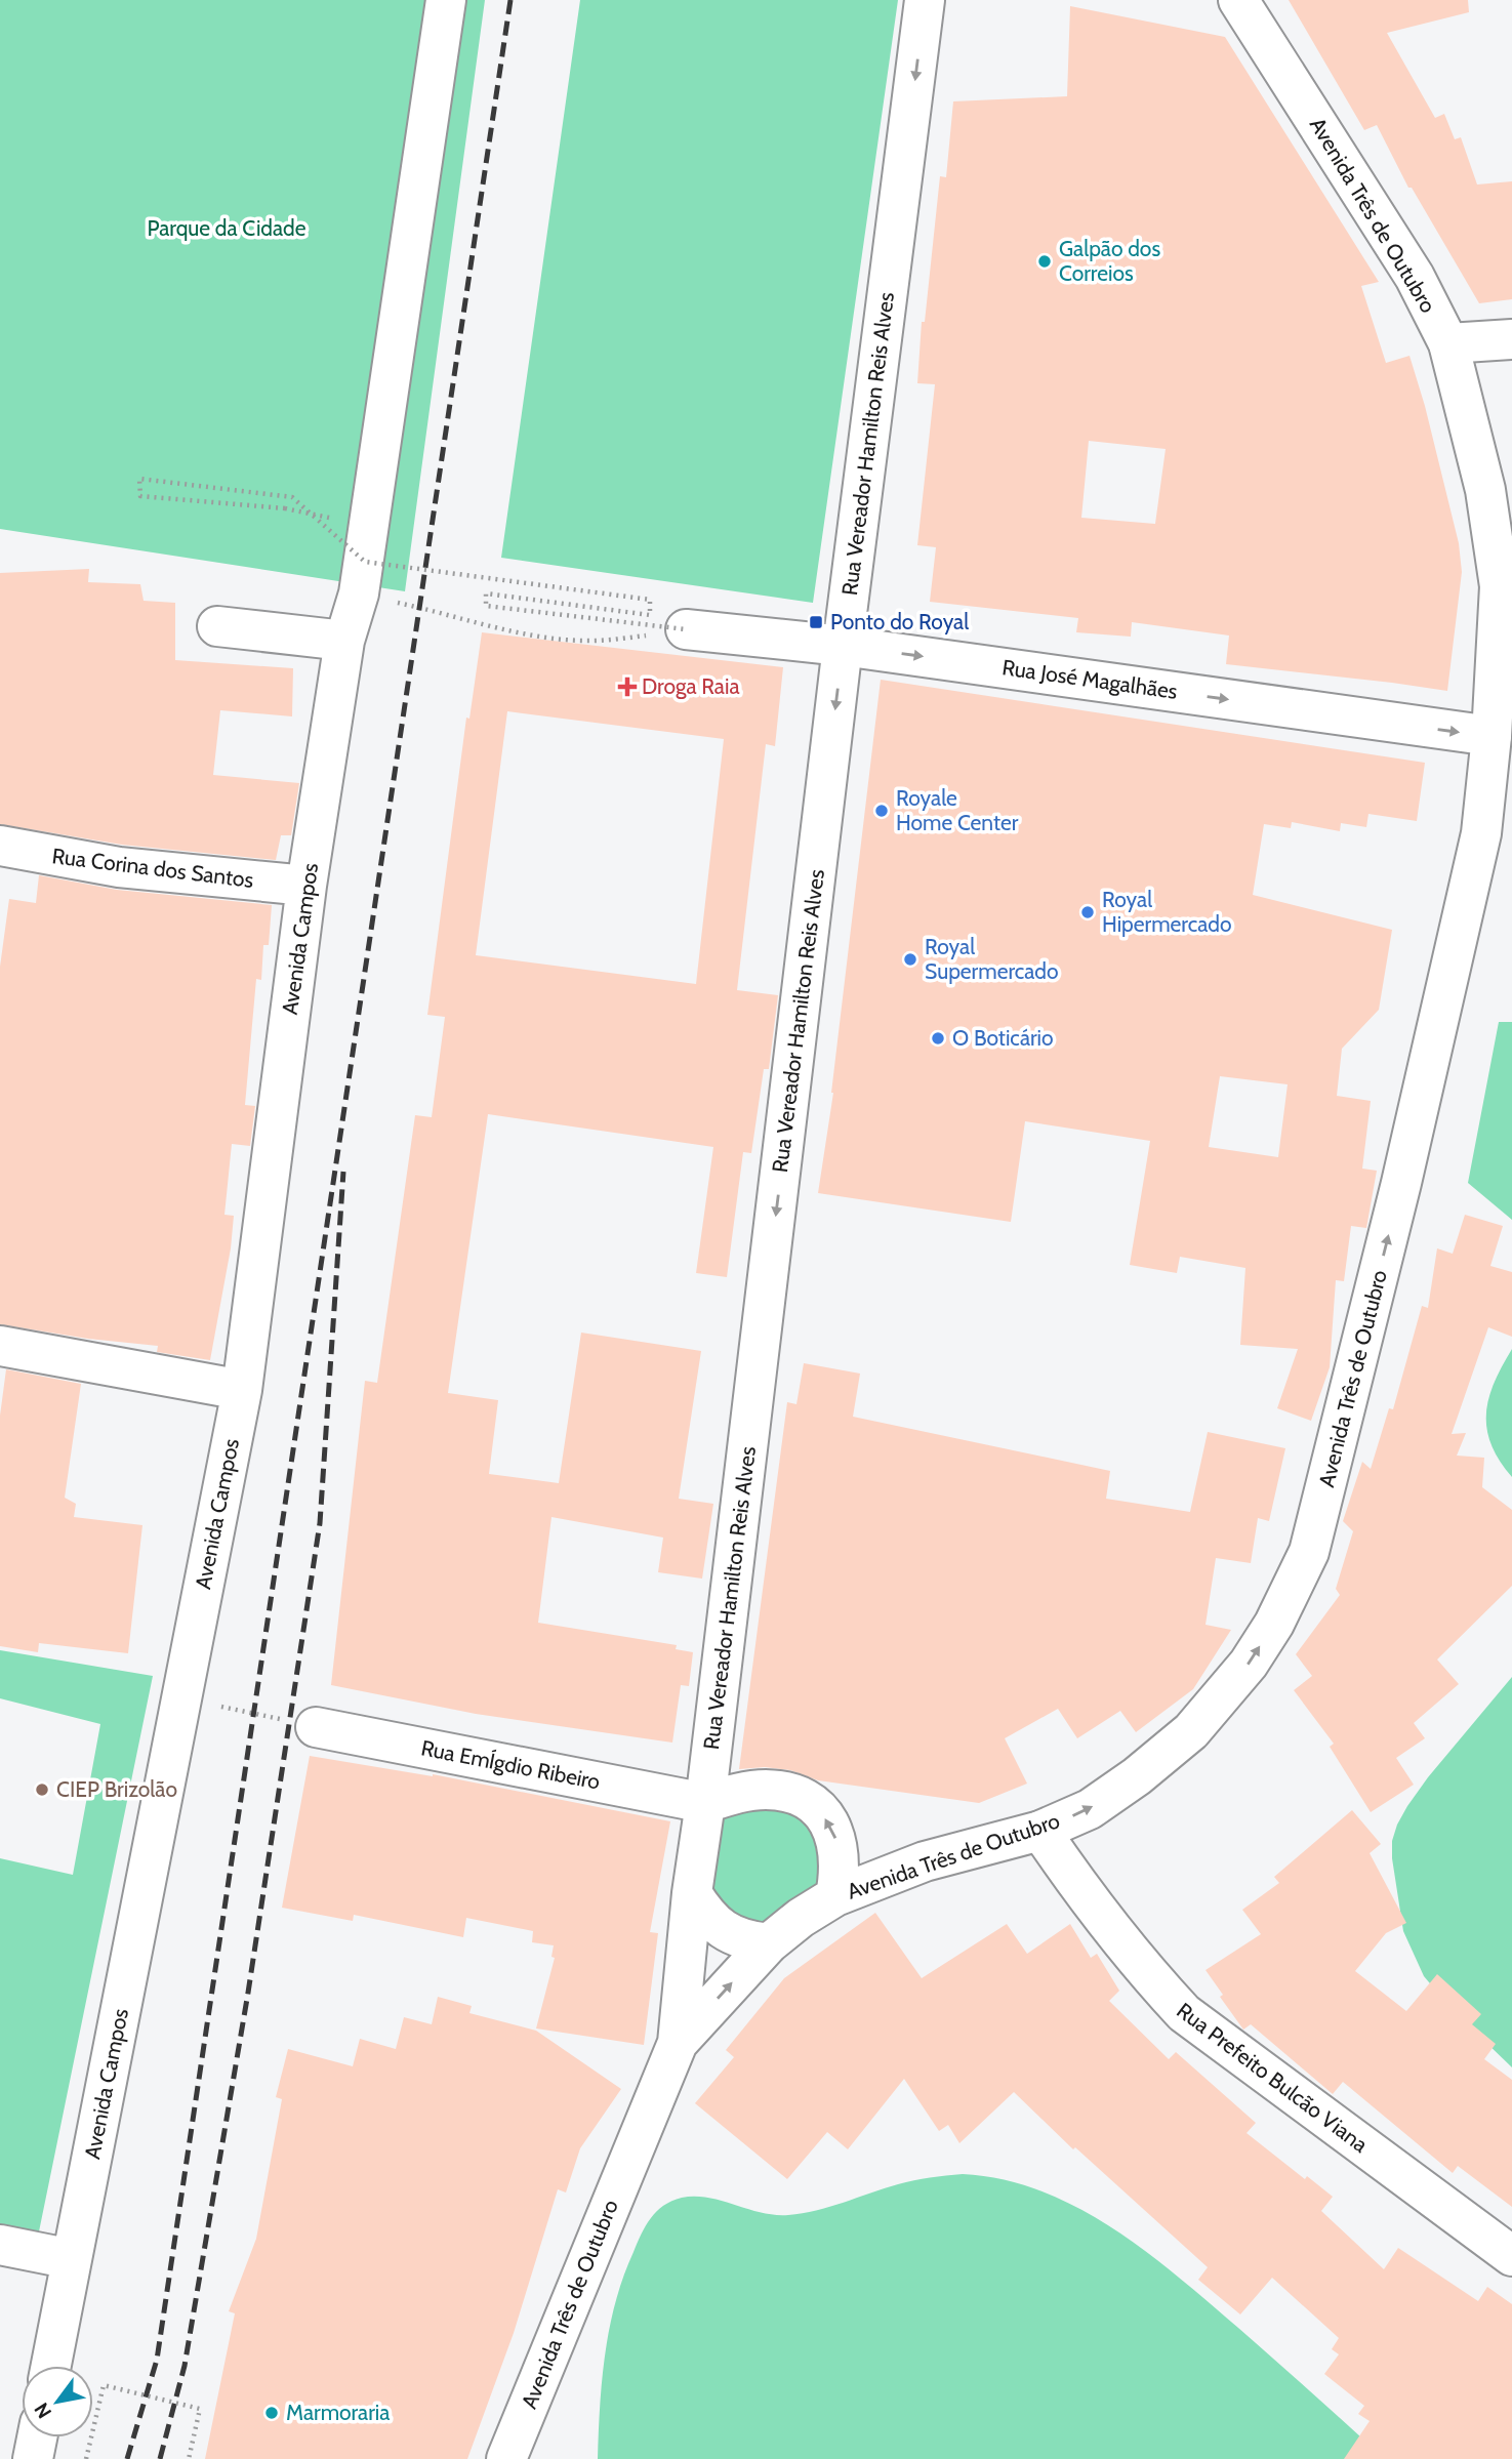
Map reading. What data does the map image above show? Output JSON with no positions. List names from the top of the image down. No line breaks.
{"streets":{"main road":["Avenida Três de Outubro","Rua Vereador Hamilton Reis Alves","Rua José Magalhães","Rua Corina dos Santos","Avenida Campos","Rua EmÍgdio Ribeiro","Rua Prefeito Bulcão Viana"]},"crossings":[["Avenida Três de Outubro","Rua Vereador Hamilton Reis Alves"],["Avenida Três de Outubro","Rua José Magalhães"],["Avenida Três de Outubro","Rua EmÍgdio Ribeiro"],["Avenida Três de Outubro","Rua Prefeito Bulcão Viana"],["Rua Vereador Hamilton Reis Alves","Rua José Magalhães"],["Rua Vereador Hamilton Reis Alves","Rua EmÍgdio Ribeiro"],["Rua Corina dos Santos","Avenida Campos"]],"one_way":["Avenida Três de Outubro","Rua Vereador Hamilton Reis Alves","Rua José Magalhães"],"parks":["Parque da Cidade"],"places":{"other":["Galpão dos Correios","Royale Home Center","Royal Hipermercado","Royal Supermercado","O Boticário","CIEP Brizolão","Marmoraria"],"transit":["Ponto do Royal"],"health":["Droga Raia"]},"north":"bottom left"}
